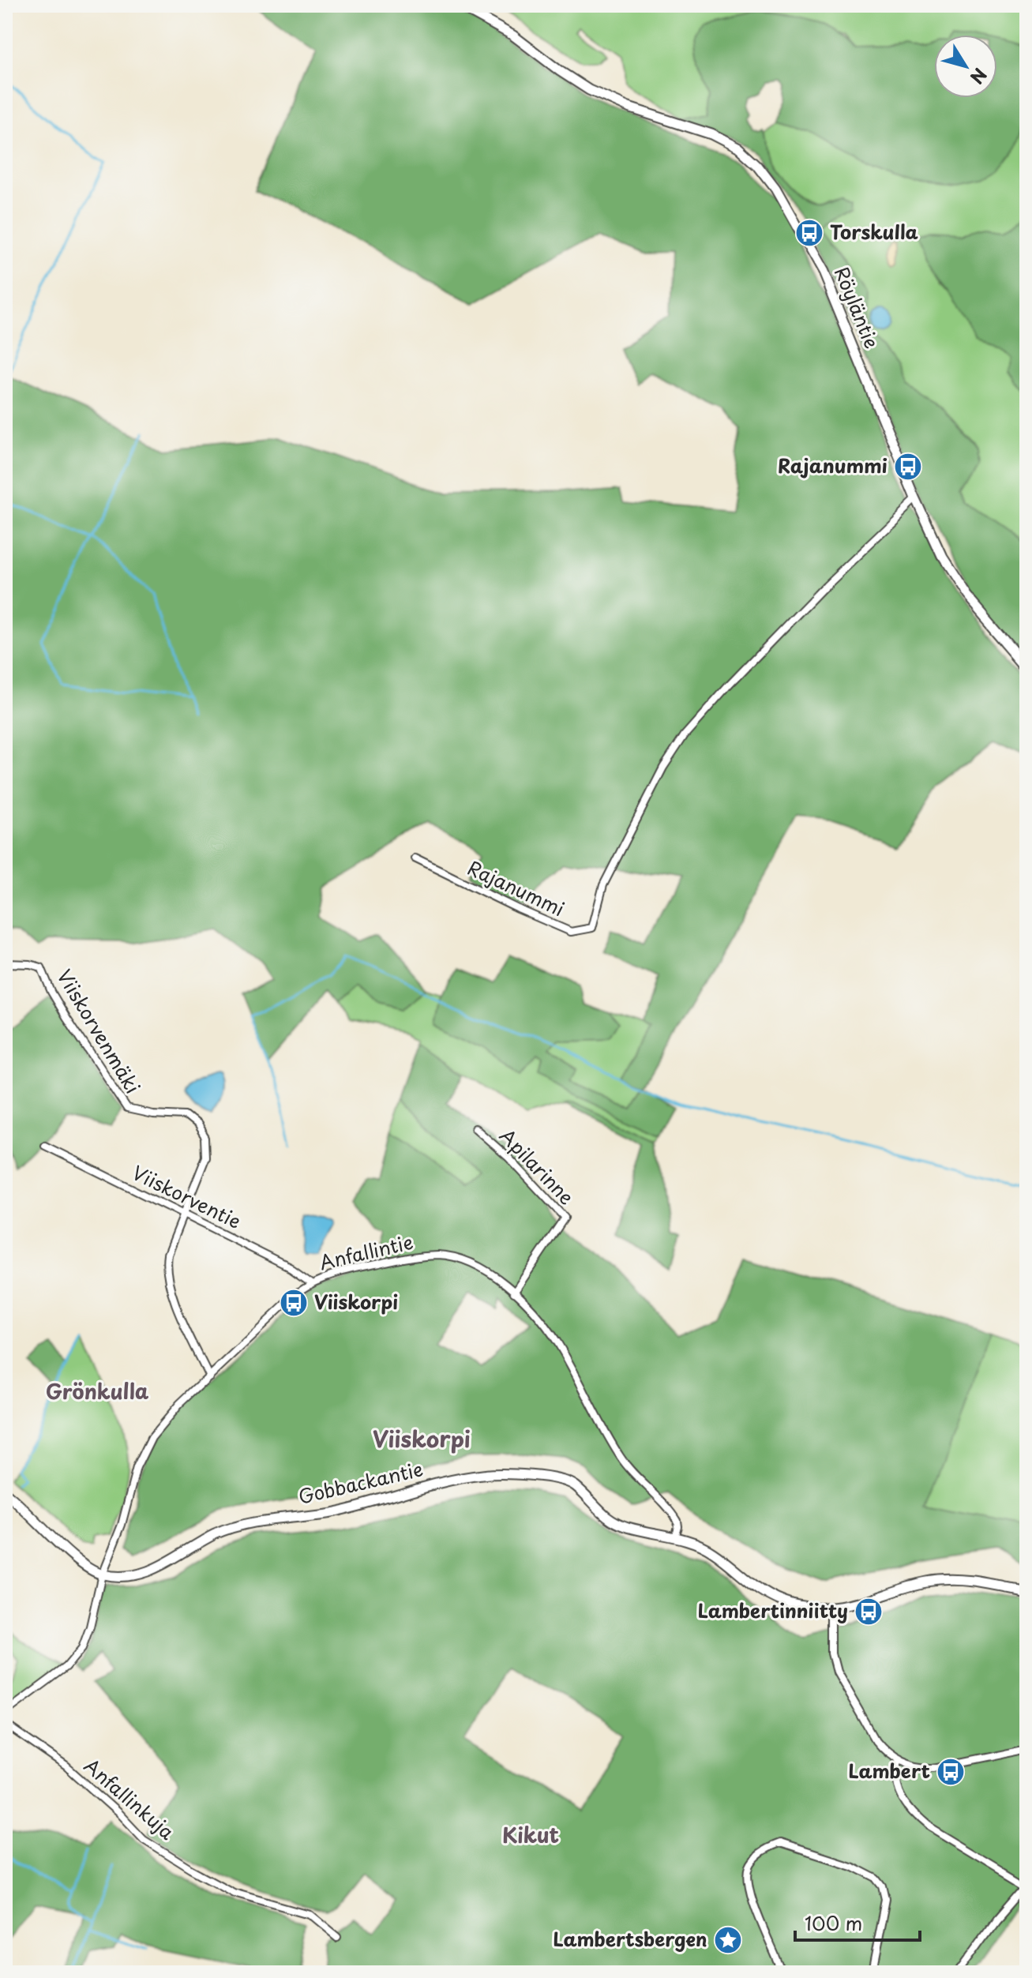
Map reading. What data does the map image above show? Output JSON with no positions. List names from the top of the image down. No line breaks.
{"streets":{"street":["Röyläntie","Rajanummi","Viiskorvenmäki","Apilarinne","Viiskorventie","Anfallintie","Gobbackantie","Anfallinkuja"]},"crossings":[["Röyläntie","Rajanummi"],["Viiskorvenmäki","Viiskorventie"],["Viiskorvenmäki","Anfallintie"],["Apilarinne","Anfallintie"],["Viiskorventie","Anfallintie"],["Anfallintie","Gobbackantie"]],"districts":["Grönkulla","Viiskorpi","Kikut"],"places":{"bus stop":["Torskulla","Rajanummi","Viiskorpi","Lambertinniitty","Lambert"],"place":["Lambertsbergen"]},"scale_bar":"100 m","north":"bottom right"}
